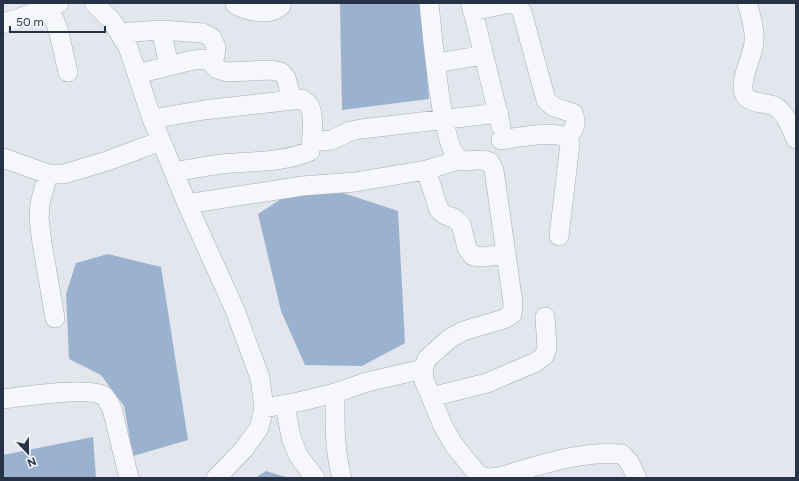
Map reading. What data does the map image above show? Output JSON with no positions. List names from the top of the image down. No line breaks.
{"scale_bar":"50 m","north":"bottom"}
